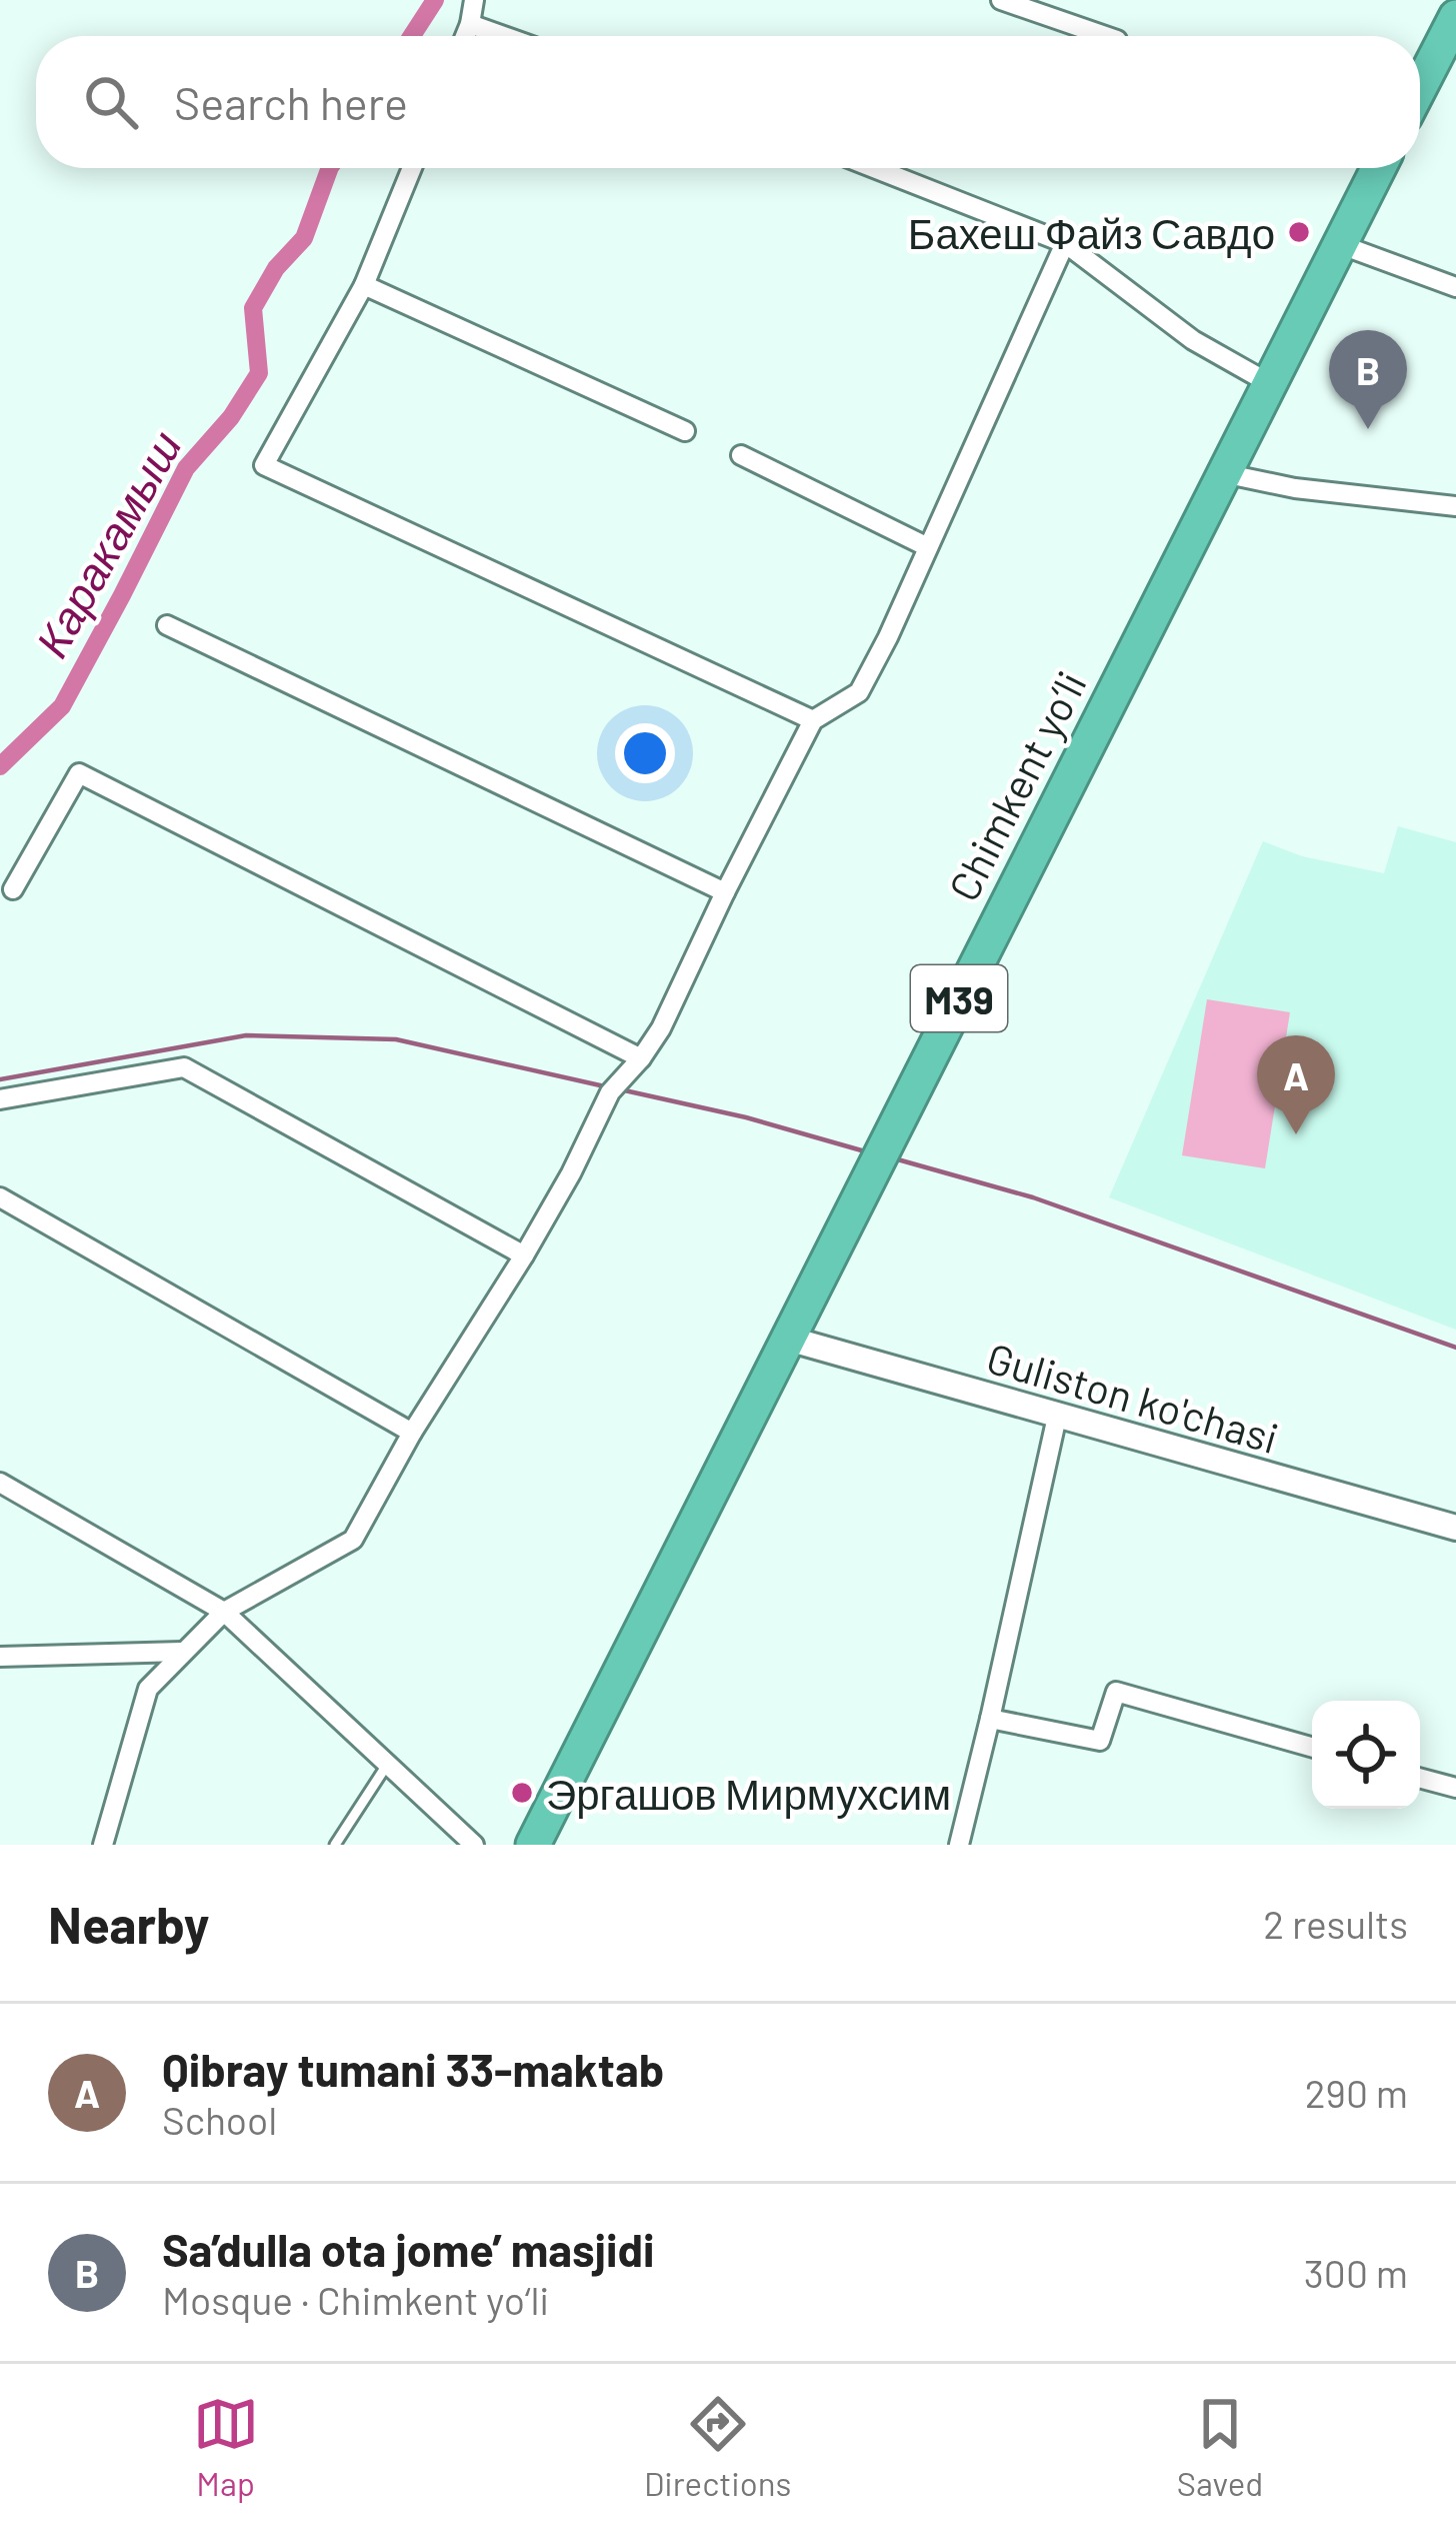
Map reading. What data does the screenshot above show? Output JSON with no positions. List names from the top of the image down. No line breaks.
{"streets":{"highway":["Chimkent yo‘li","M39"],"main road":["Guliston ko'chasi"]},"crossings":[["Chimkent yo‘li","Guliston ko'chasi"]],"water":["Каракамыш"],"places":["Бахеш Файз Савдо","Эргашов Мирмухсим"],"page":{"search":"Search here","pins":["B","A"],"heading":["Nearby","2 results"],"list":[{"mark":"A","name":"Qibray tumani 33-maktab","note":"School","value":"290 m"},{"mark":"B","name":"Sa’dulla ota jome’ masjidi","note":"Mosque · Chimkent yo‘li","value":"300 m"}],"nav":["Map","Directions","Saved"]}}
